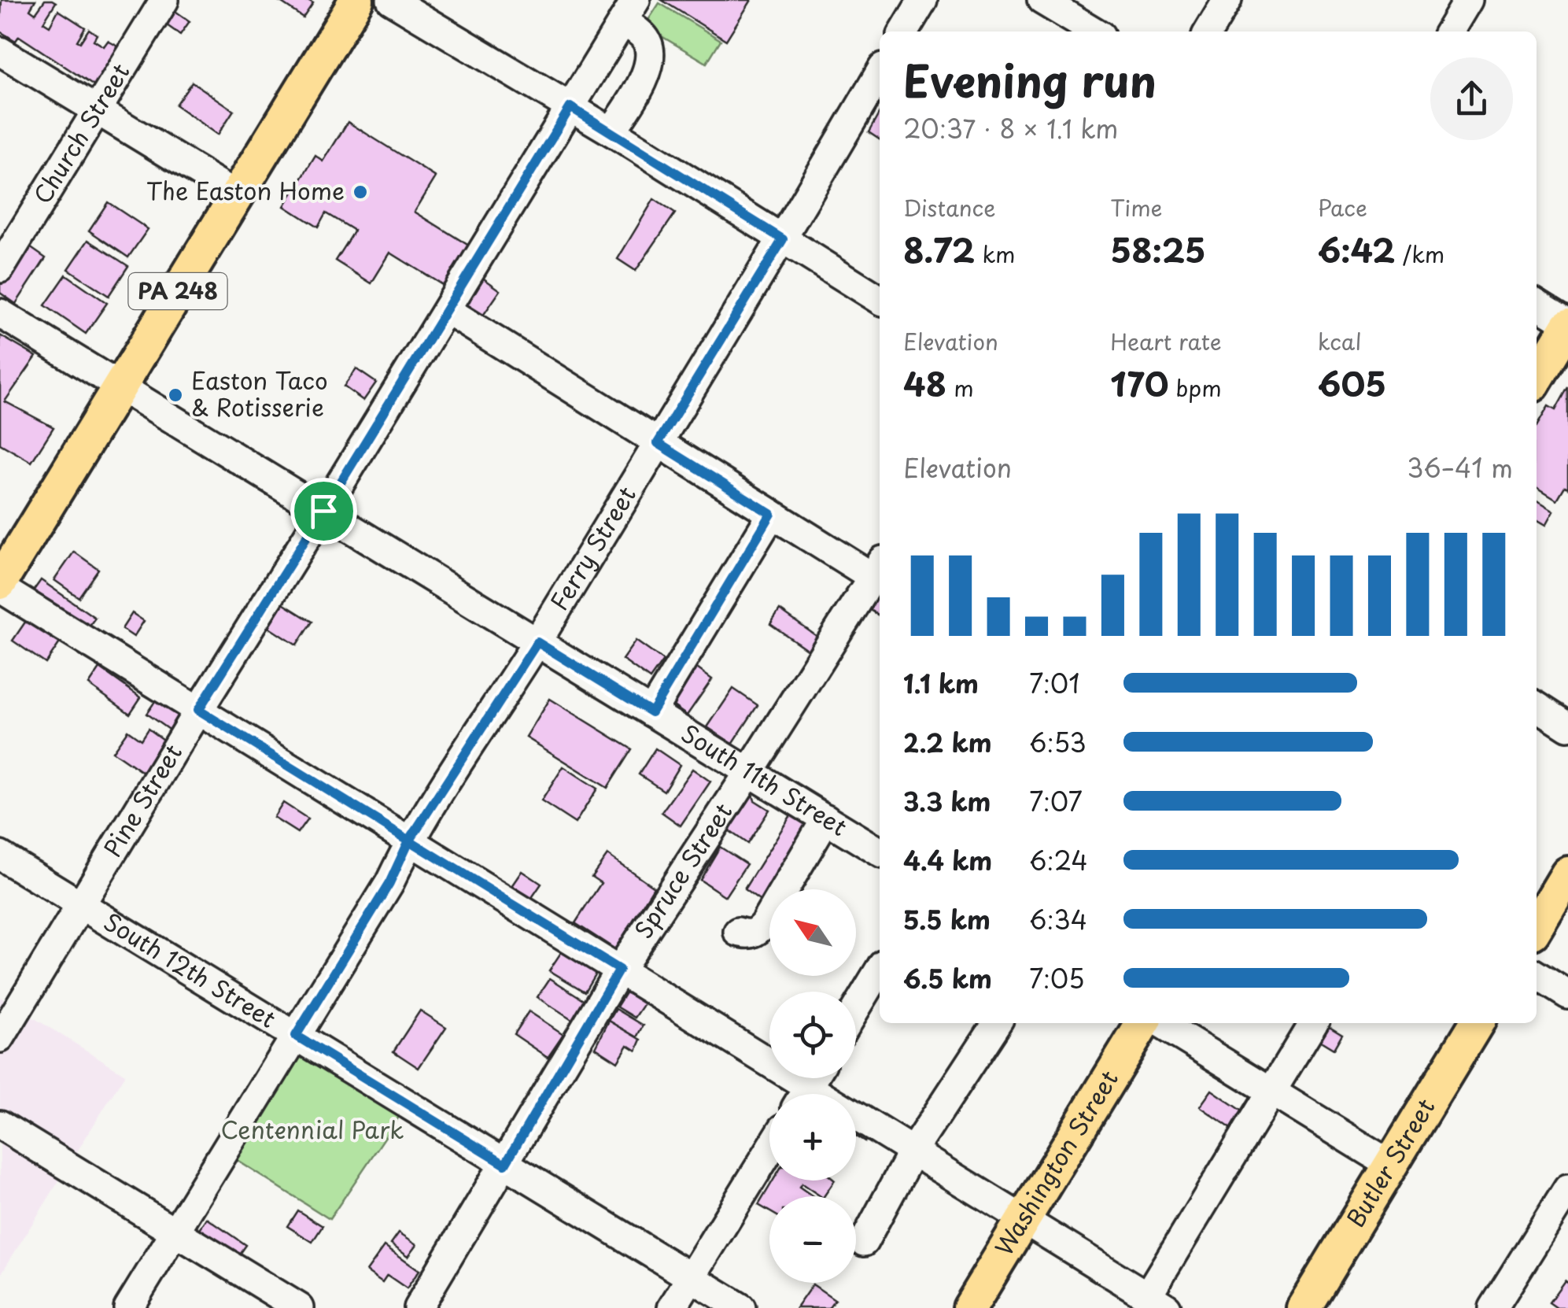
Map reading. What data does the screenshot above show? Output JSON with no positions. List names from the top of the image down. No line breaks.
{"streets":{"main road":["PA 248","Washington Street","Butler Street"],"street":["Church Street","Ferry Street","South 11th Street","Pine Street","Spruce Street","South 12th Street"]},"crossings":[["PA 248","South 11th Street"],["Ferry Street","South 11th Street"],["Ferry Street","South 12th Street"],["South 11th Street","Pine Street"],["South 11th Street","Spruce Street"],["Pine Street","South 12th Street"],["Spruce Street","South 12th Street"]],"parks":["Centennial Park"],"places":["The Easton Home","Easton Taco & Rotisserie"],"north":"top left","page":{"heading":["Evening run","20:37 · 8 × 1.1 km"],"stats":[["Distance","8.72 km"],["Time","58:25"],["Pace","6:42 /km"],["Elevation","48 m"],["Heart rate","170 bpm"],["kcal","605"]],"chart":["Elevation","36–41 m"],"list":[{"name":"1.1 km","note":"7:01"},{"name":"2.2 km","note":"6:53"},{"name":"3.3 km","note":"7:07"},{"name":"4.4 km","note":"6:24"},{"name":"5.5 km","note":"6:34"},{"name":"6.5 km","note":"7:05"}],"map_buttons":["+","−"]}}
